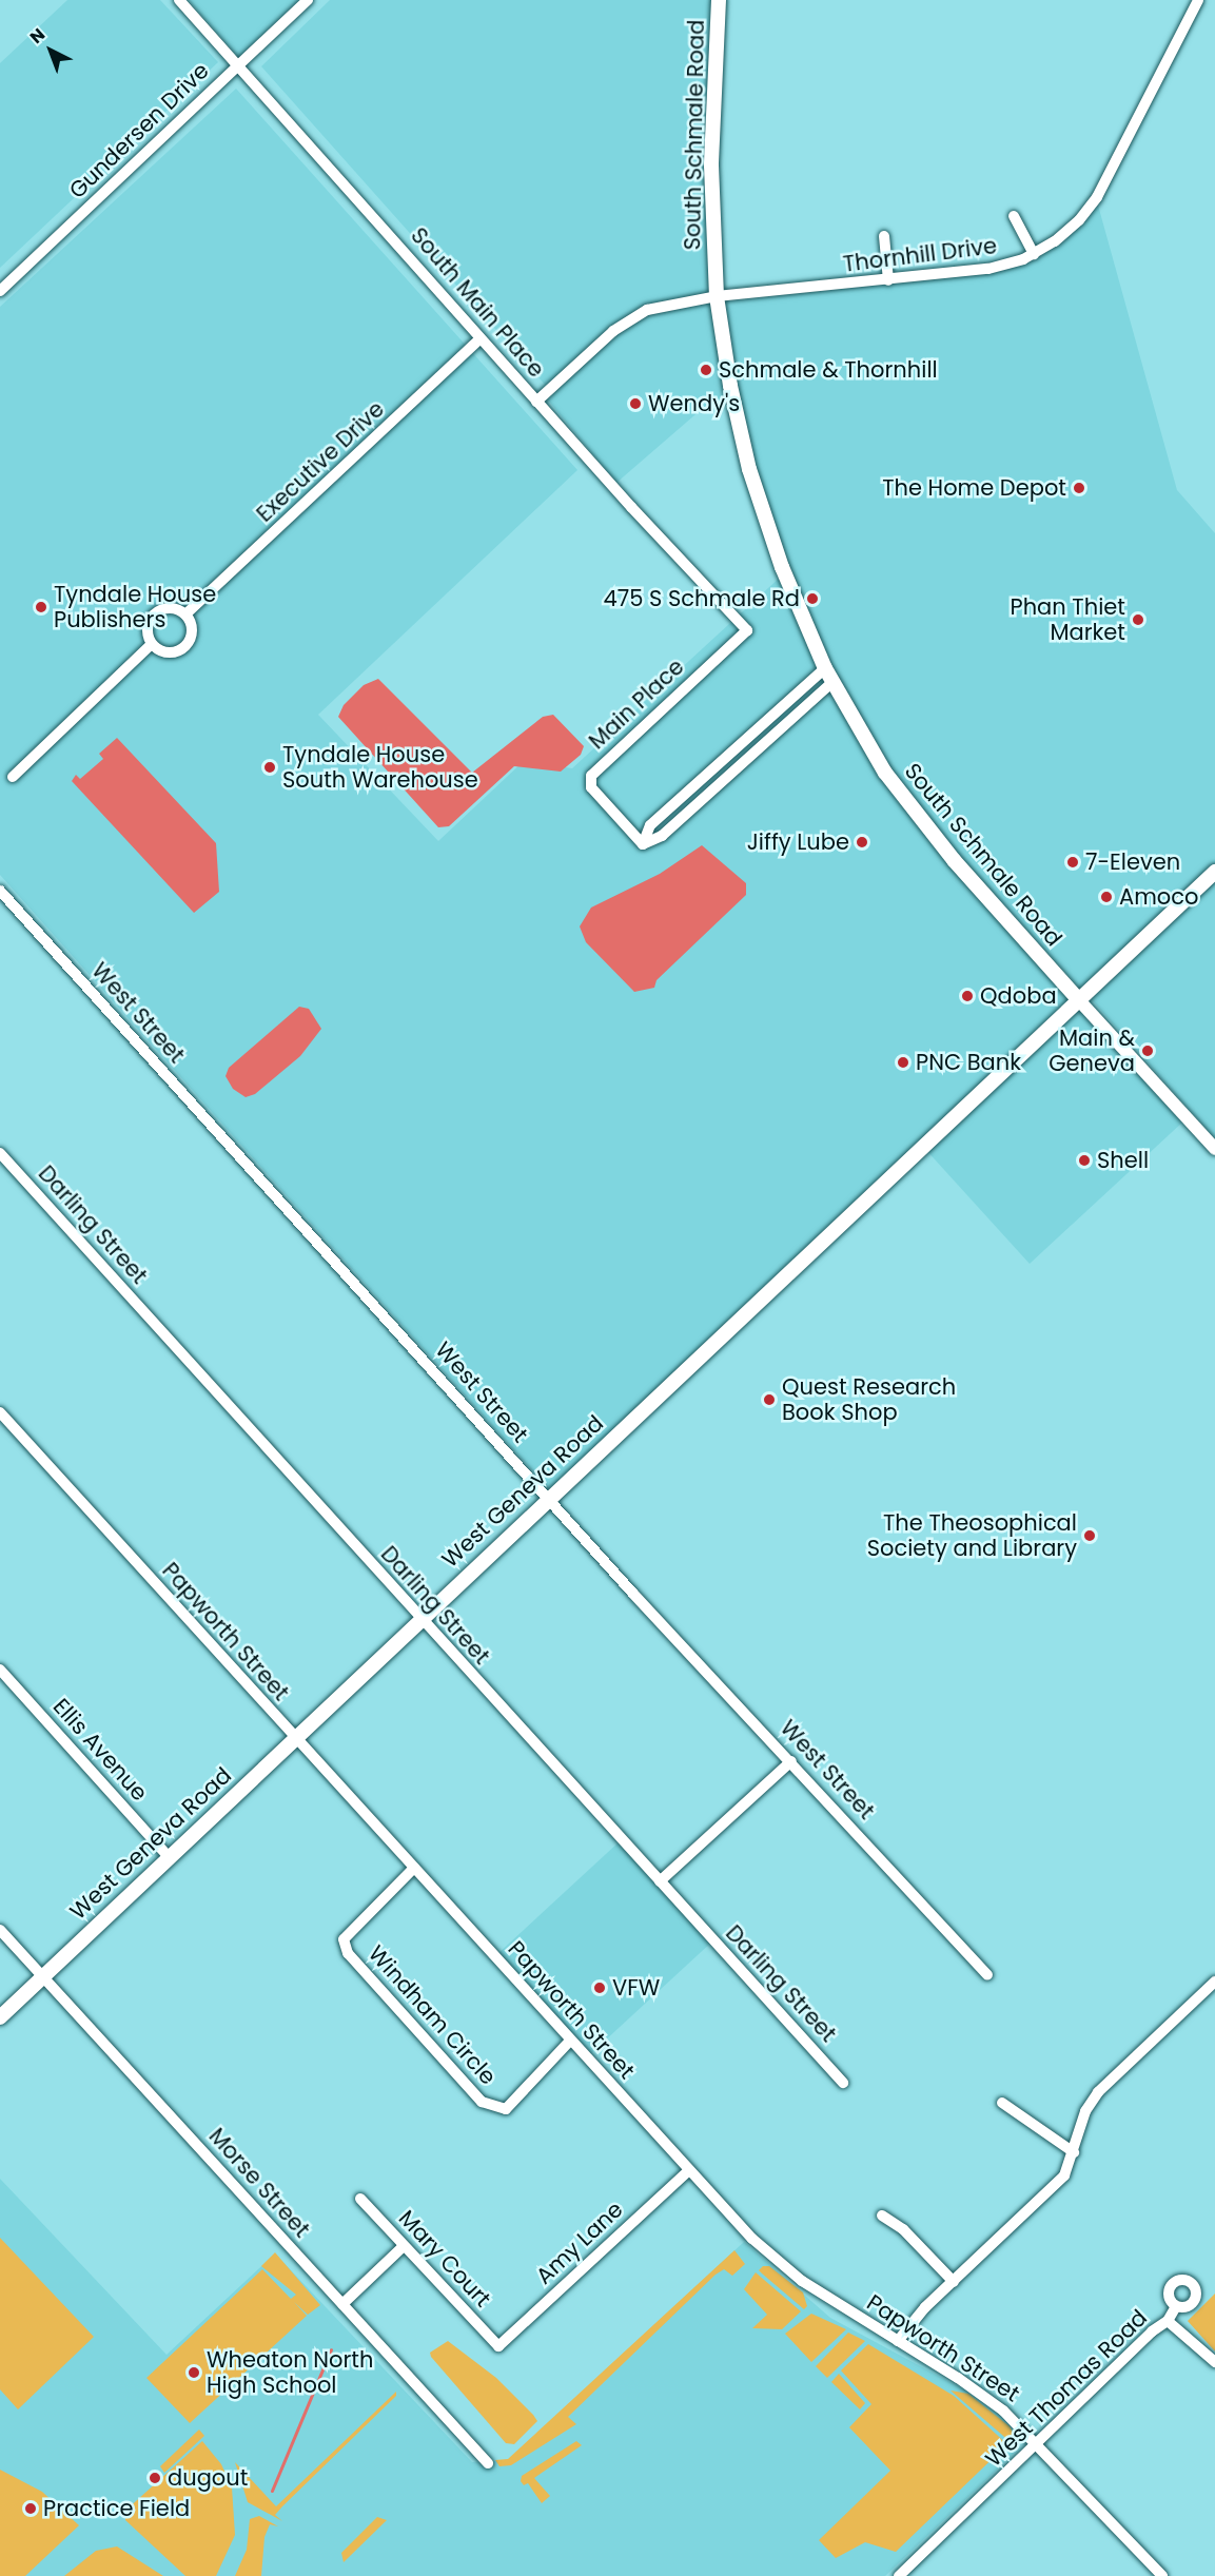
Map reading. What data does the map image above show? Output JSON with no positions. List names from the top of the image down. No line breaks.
{"streets":{"main road":["South Schmale Road","West Geneva Road"],"street":["Gundersen Drive","Thornhill Drive","South Main Place","Executive Drive","Main Place","West Street","Darling Street","Papworth Street","Ellis Avenue","Windham Circle","Morse Street","Amy Lane","Mary Court","West Thomas Road"]},"crossings":[["Gundersen Drive","South Main Place"],["South Schmale Road","Thornhill Drive"],["South Schmale Road","West Geneva Road"],["Thornhill Drive","South Main Place"],["South Main Place","Executive Drive"],["South Main Place","Main Place"],["West Street","West Geneva Road"],["Darling Street","West Geneva Road"],["West Geneva Road","Papworth Street"],["West Geneva Road","Ellis Avenue"],["West Geneva Road","Morse Street"],["Papworth Street","Windham Circle"],["Papworth Street","Amy Lane"],["Papworth Street","West Thomas Road"],["Amy Lane","Mary Court"]],"places":["Schmale & Thornhill","Wendy's","The Home Depot","475 S Schmale Rd","Tyndale House Publishers","Phan Thiet Market","Tyndale House South Warehouse","Jiffy Lube","7-Eleven","Amoco","Qdoba","Main & Geneva","PNC Bank","Shell","Quest Research Book Shop","The Theosophical Society and Library","VFW","Wheaton North High School","dugout","Practice Field"],"north":"top left"}
